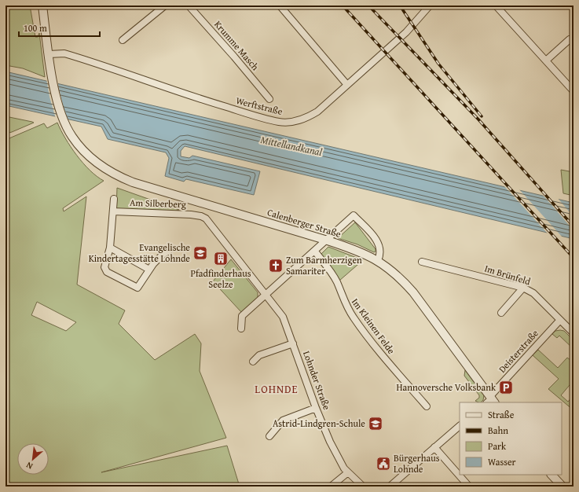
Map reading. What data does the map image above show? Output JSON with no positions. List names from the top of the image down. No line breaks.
{"streets":{"street":["Krumme Masch","Werftstraße","Am Silberberg","Calenberger Straße","Im Brünfeld","Im Kleinen Felde","Deisterstraße","Lohnder Straße"]},"crossings":[["Werftstraße","Calenberger Straße"],["Am Silberberg","Lohnder Straße"],["Calenberger Straße","Deisterstraße"],["Im Brünfeld","Deisterstraße"]],"districts":["LOHNDE"],"water":["Mittellandkanal"],"places":{"school or university":["Evangelische Kindertagesstätte Lohnde","Astrid-Lindgren-Schule"],"building":["Pfadfinderhaus Seelze"],"church":["Zum Barmherzigen Samariter"],"parking":["Hannoversche Volksbank"],"public building":["Bürgerhaus Lohnde"]},"legend":["Straße","Bahn","Park","Wasser"],"scale_bar":"100 m","north":"bottom left"}
